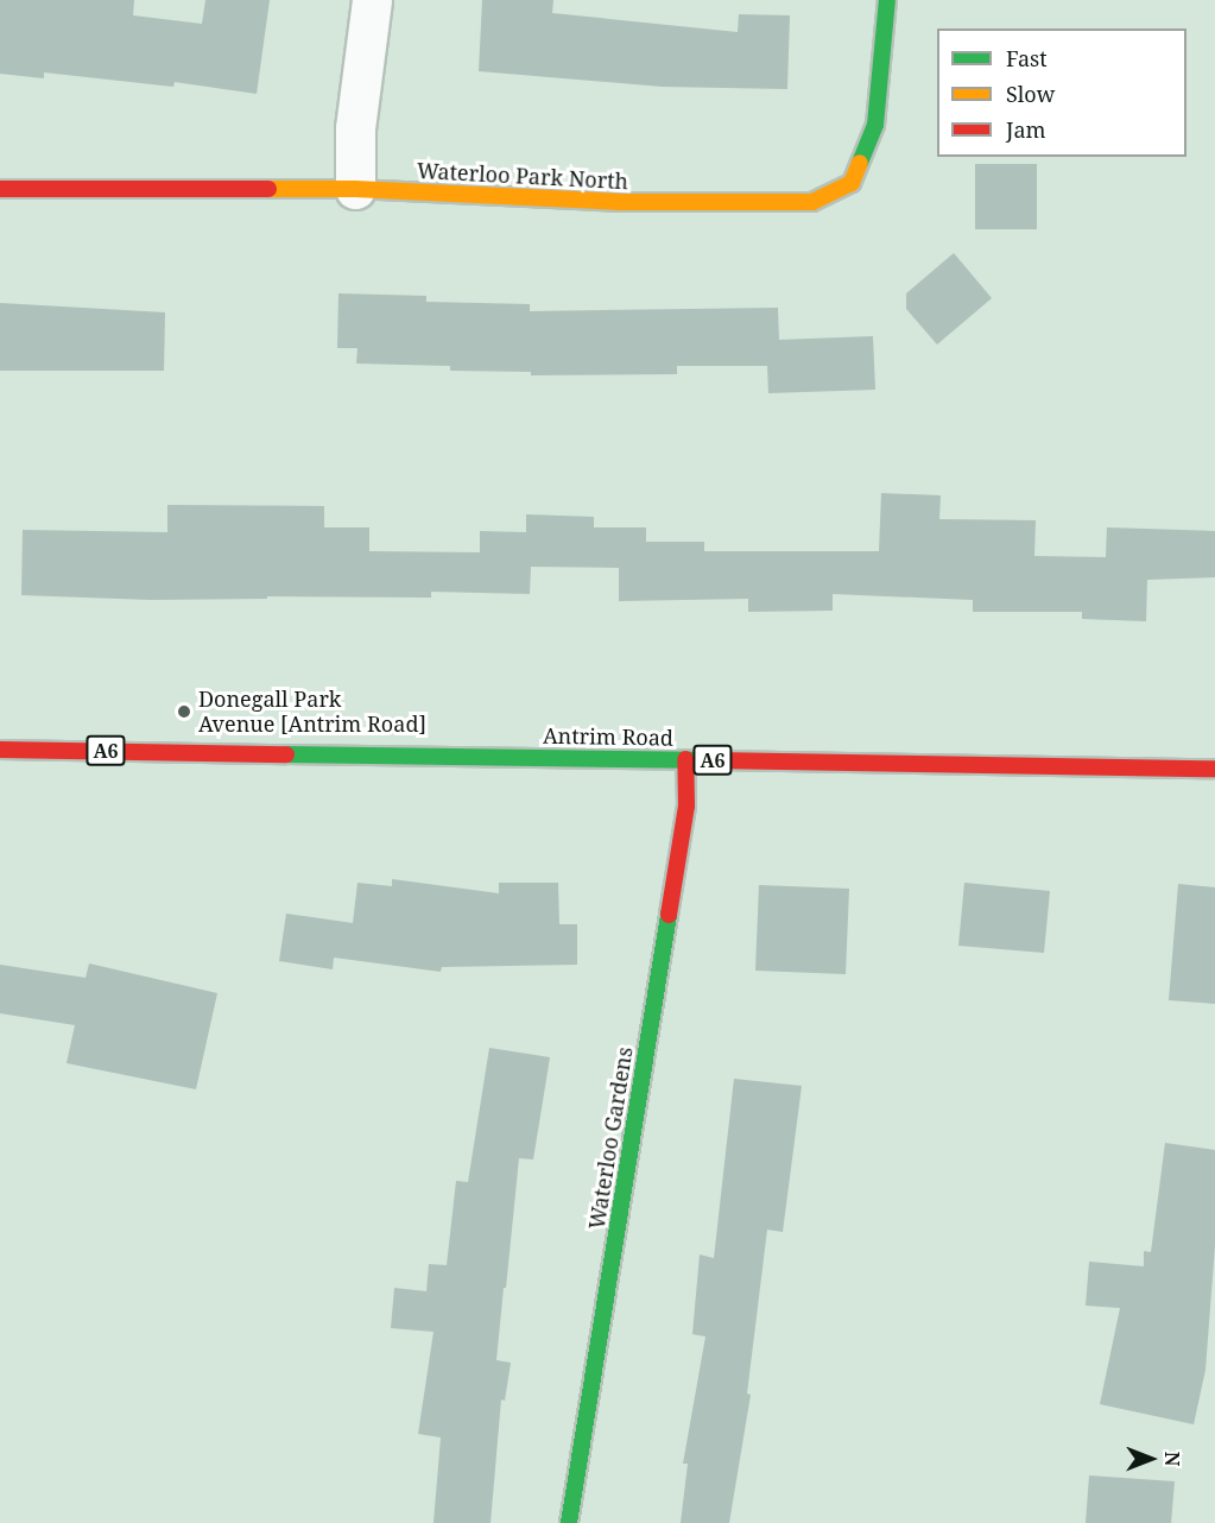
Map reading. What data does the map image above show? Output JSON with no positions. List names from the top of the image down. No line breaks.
{"streets":{"street":["Waterloo Park North","Antrim Road","A6","Waterloo Gardens"]},"crossings":[["Antrim Road","Waterloo Gardens"]],"places":["Donegall Park Avenue [Antrim Road]"],"legend":["Fast","Slow","Jam"],"north":"right"}
